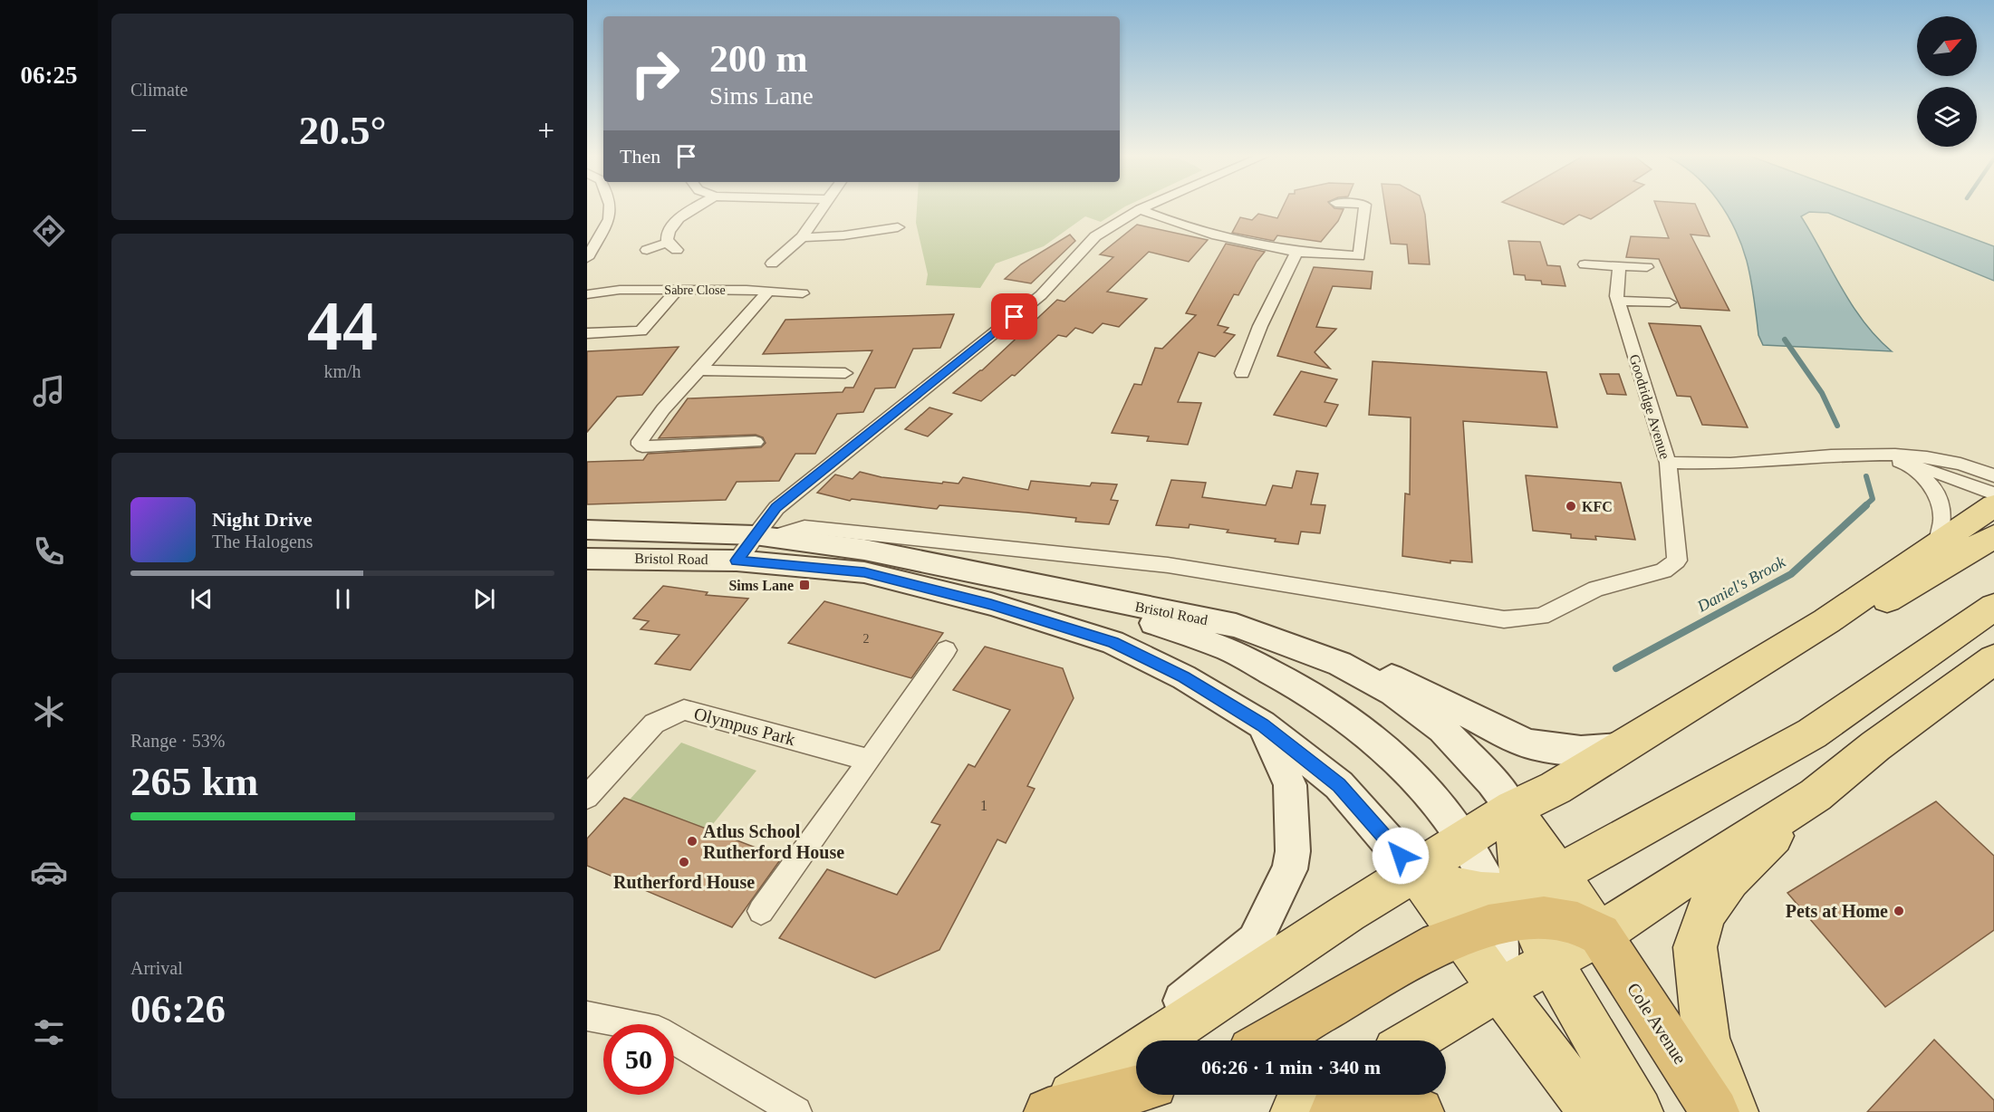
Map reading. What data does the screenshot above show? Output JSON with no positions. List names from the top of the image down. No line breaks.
{"streets":{"highway":["Cole Avenue"],"main road":["Bristol Road"],"street":["Sabre Close","Goodridge Avenue","Olympus Park"]},"crossings":[["Goodridge Avenue","Bristol Road"]],"water":["Daniel's Brook"],"places":{"other":["KFC","Atlus School Rutherford House","Rutherford House","Pets at Home"],"transit":["Sims Lane"]},"house_numbers":["2","1"],"north":"top right","page":{"tabs":"06:25","tile":["Climate",["44","km/h"],["Range · 53%","265 km"],["Arrival","06:26"]],"turn":["200 m","Sims Lane"],"heat":["−","20.5°","+"],"then":"Then","song":["Night Drive","The Halogens"],"limit":"50","trip":"06:26 · 1 min · 340 m"}}
